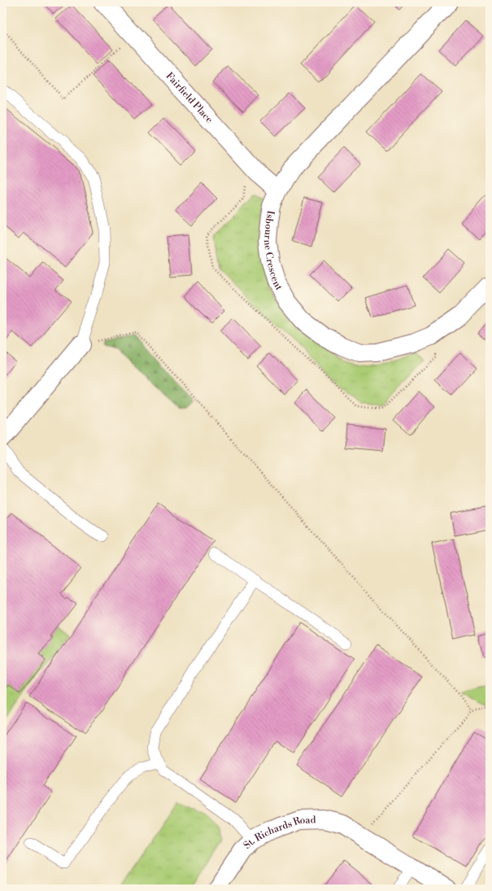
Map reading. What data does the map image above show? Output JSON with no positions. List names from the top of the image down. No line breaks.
{"streets":{"street":["Fairfield Place","Isbourne Crescent","St. Richards Road"]},"crossings":[["Fairfield Place","Isbourne Crescent"]]}
